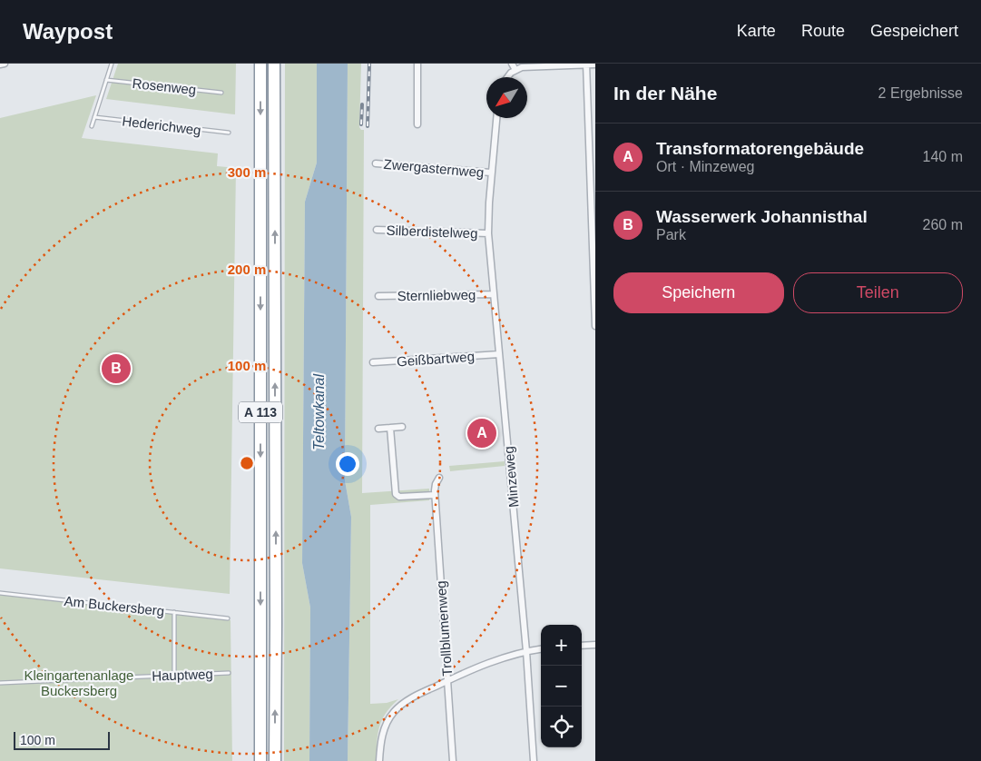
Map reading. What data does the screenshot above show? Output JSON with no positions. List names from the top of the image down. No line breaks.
{"streets":{"highway":["A 113"],"street":["Zwergasternweg","Silberdistelweg","Sternliebweg","Geißbartweg","Minzeweg","Trollblumenweg"],"lane":["Rosenweg","Hederichweg","Am Buckersberg","Hauptweg"]},"crossings":[["Zwergasternweg","Minzeweg"],["Silberdistelweg","Minzeweg"],["Sternliebweg","Minzeweg"],["Geißbartweg","Minzeweg"]],"water":["Teltowkanal"],"parks":["Kleingartenanlage Buckersberg"],"scale_bar":"100 m","north":"bottom left","page":{"header":"Waypost","nav":["Karte","Route","Gespeichert"],"heading":["In der Nähe","2 Ergebnisse"],"list":[{"mark":"A","name":"Transformatorengebäude","note":"Ort · Minzeweg","value":"140 m"},{"mark":"B","name":"Wasserwerk Johannisthal","note":"Park","value":"260 m"}],"buttons":["Speichern","Teilen"],"pins":["B","A"],"map_buttons":["+","−"],"scale":"100 m"},"rings":["300 m","200 m","100 m"]}
